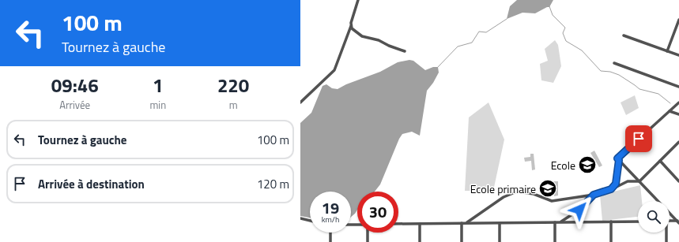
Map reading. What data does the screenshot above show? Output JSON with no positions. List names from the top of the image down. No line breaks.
{"places":{"school or university":["Ecole","Ecole primaire"]},"page":{"turn":["100 m","Tournez à gauche"],"eta":["09:46","Arrivée","1","min","220","m"],"list":[{"name":"Tournez à gauche","value":"100 m"},{"name":"Arrivée à destination","value":"120 m"}],"speed":"19 km/h","limit":"30"}}
